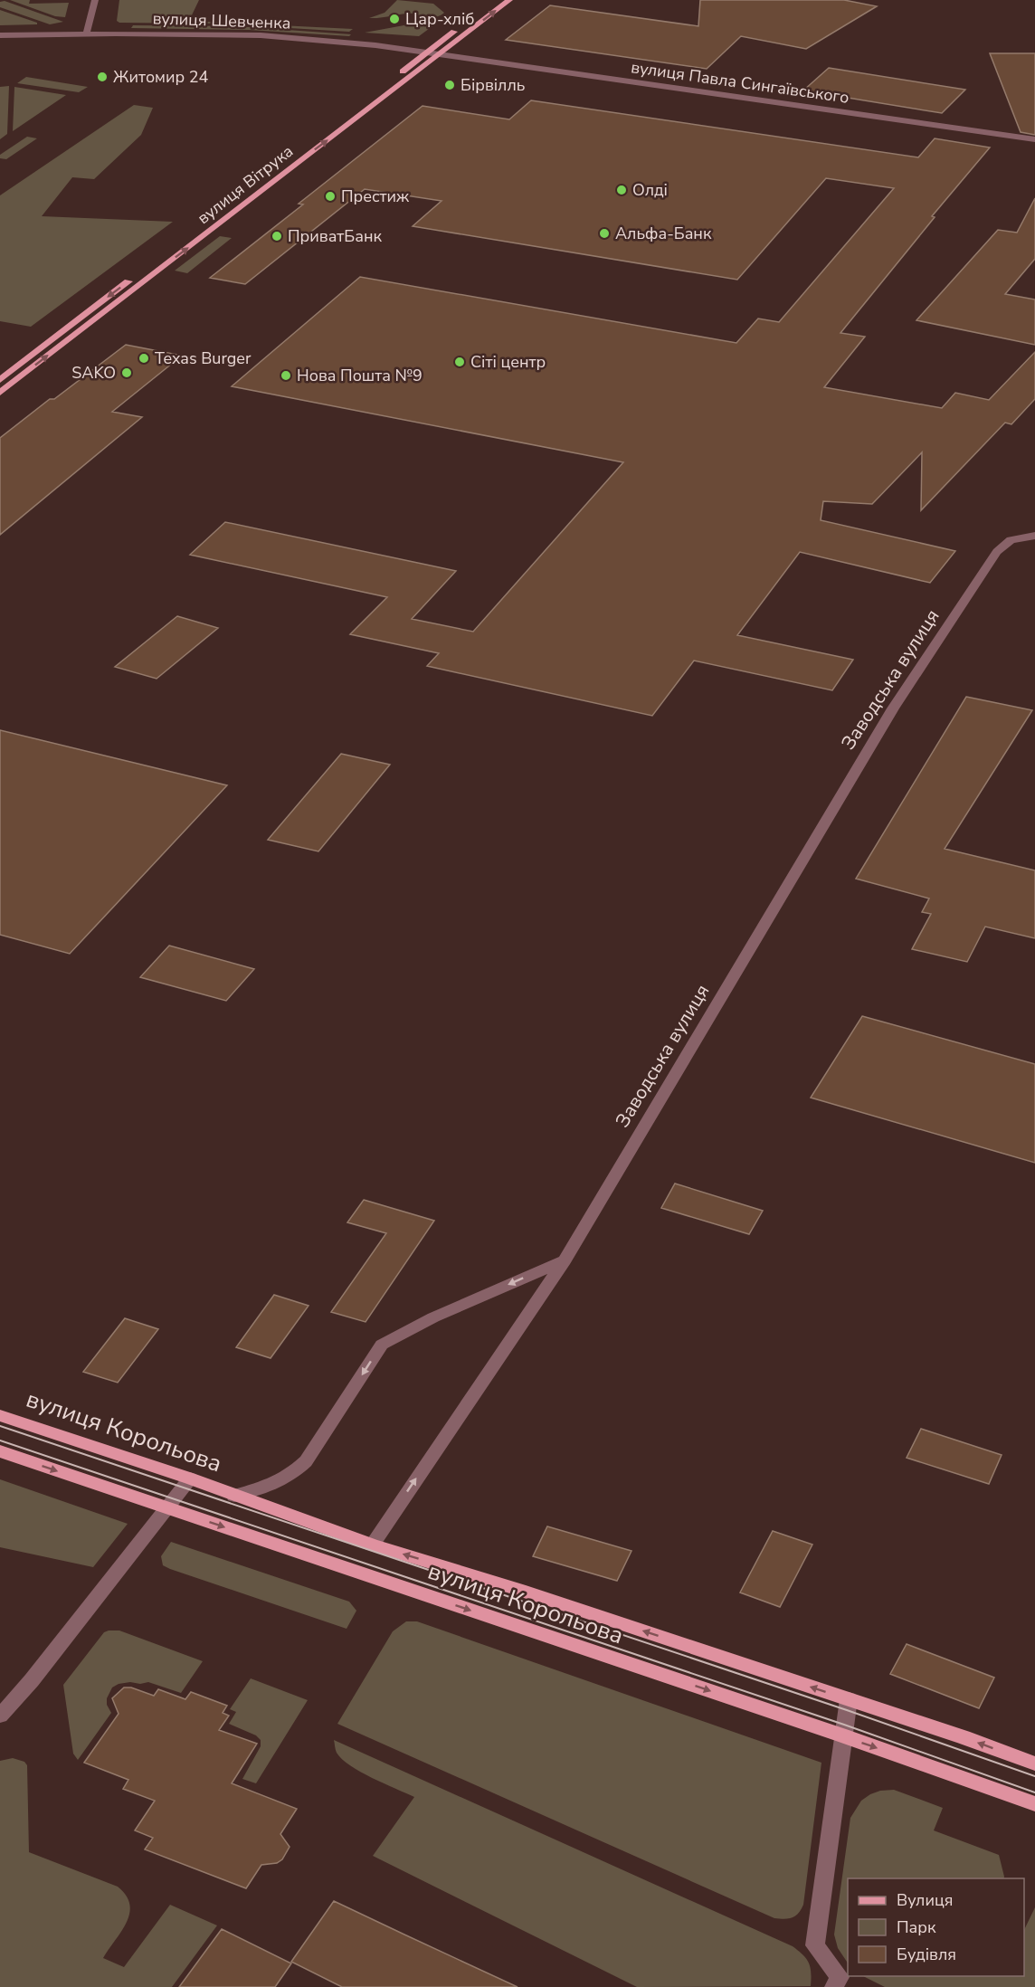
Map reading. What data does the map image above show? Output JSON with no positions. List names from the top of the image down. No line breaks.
{"streets":{"main road":["вулиця Вітрука","вулиця Корольова"],"street":["вулиця Шевченка","вулиця Павла Сингаївського","Заводська вулиця"]},"crossings":[["вулиця Шевченка","вулиця Павла Сингаївського"],["вулиця Шевченка","вулиця Вітрука"],["вулиця Павла Сингаївського","вулиця Вітрука"],["Заводська вулиця","вулиця Корольова"]],"places":["Цар-хліб","Житомир 24","Бірвілль","Олді","Престиж","Альфа-Банк","ПриватБанк","Texas Burger","Сіті центр","SAKO","Нова Пошта №9"],"legend":["Вулиця","Парк","Будівля"]}
